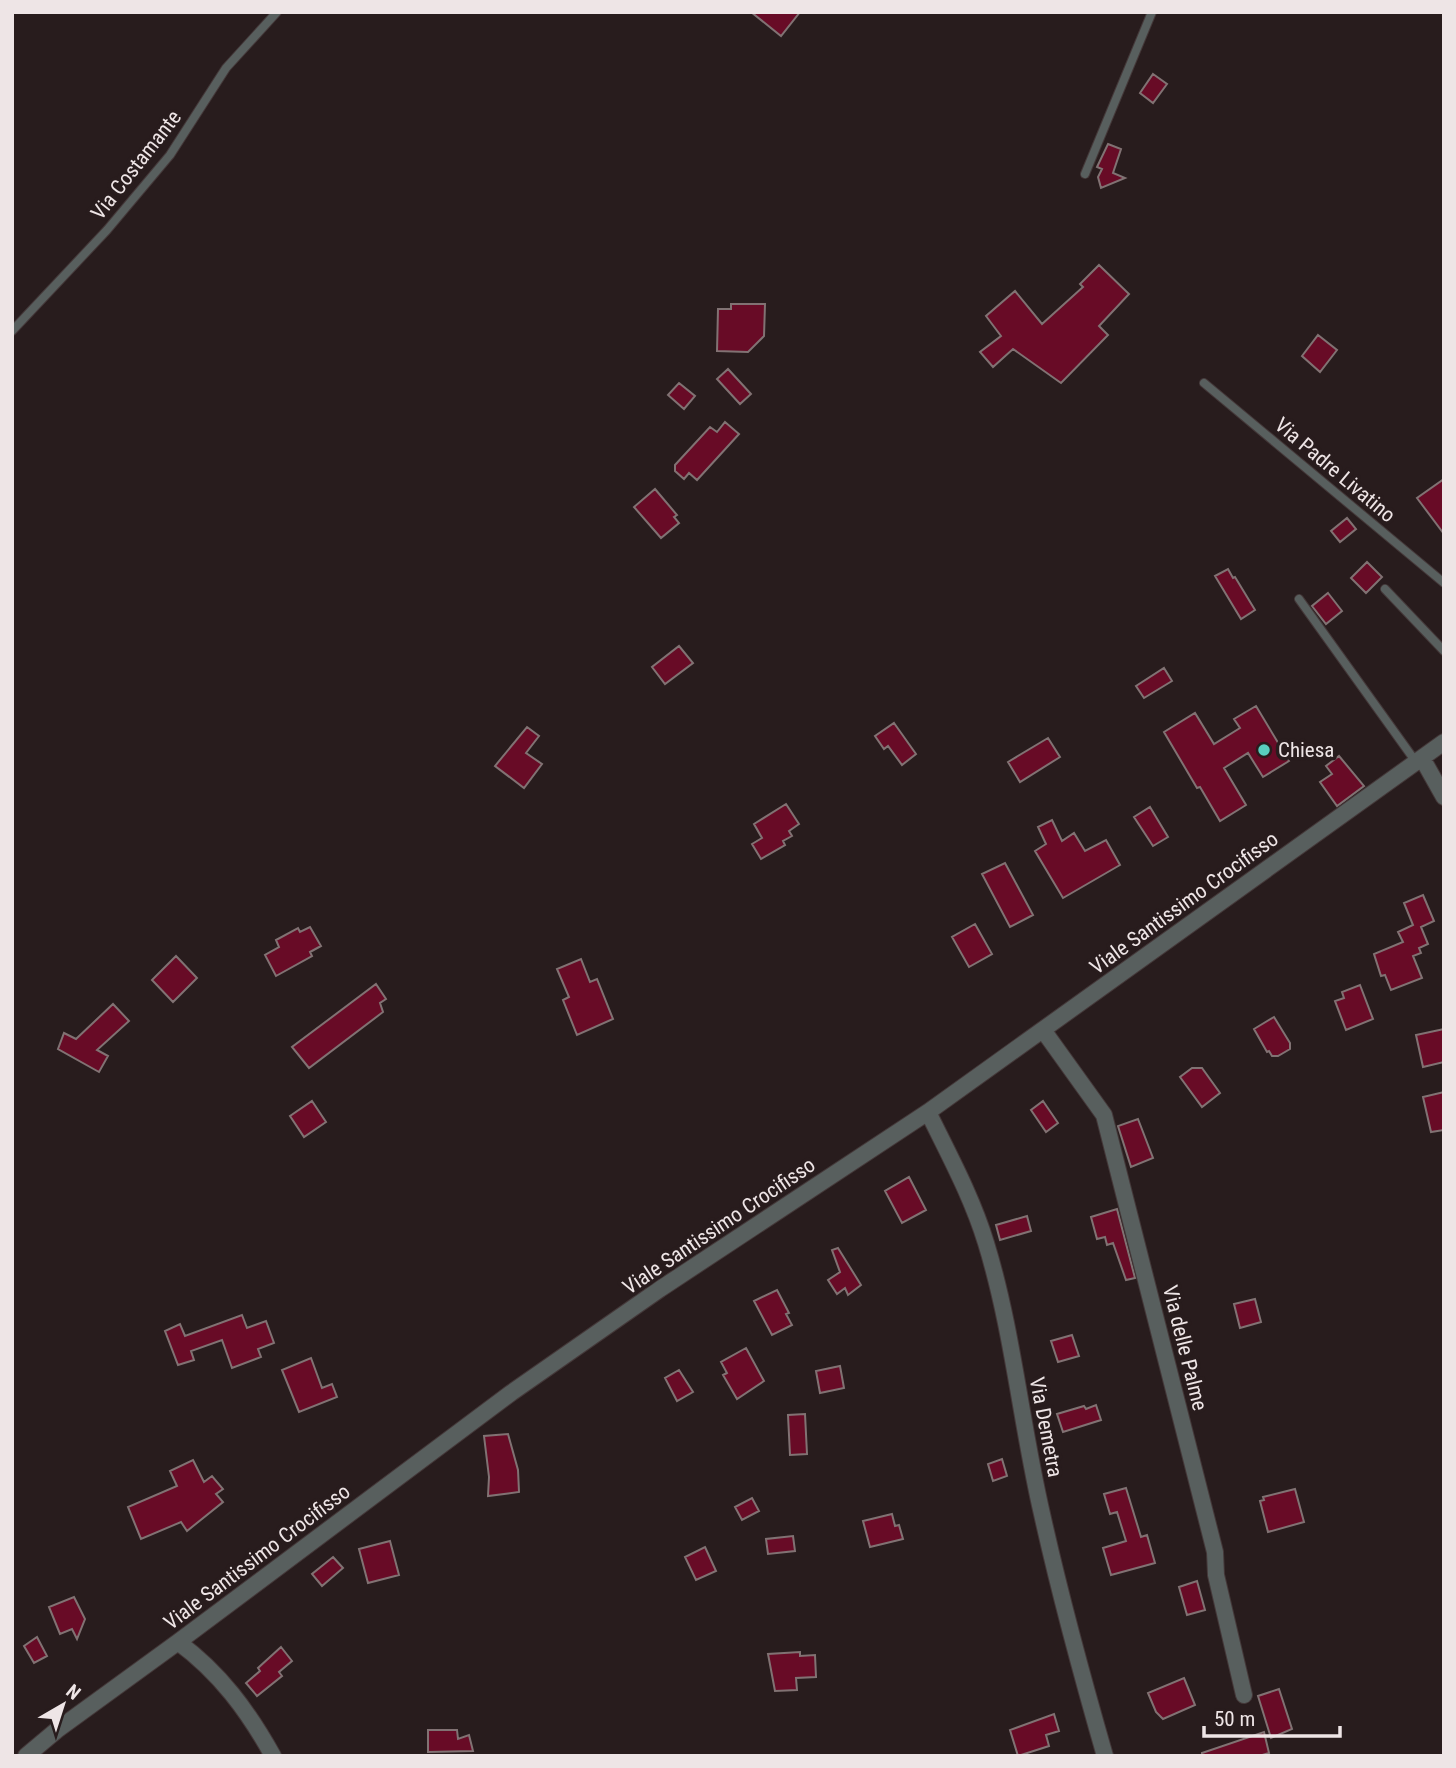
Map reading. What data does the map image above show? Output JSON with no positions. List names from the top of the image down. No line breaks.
{"streets":{"street":["Viale Santissimo Crocifisso","Via delle Palme","Via Demetra"],"lane":["Via Costamante","Via Padre Livatino"]},"crossings":[["Viale Santissimo Crocifisso","Via delle Palme"],["Viale Santissimo Crocifisso","Via Demetra"]],"places":["Chiesa"],"scale_bar":"50 m","north":"top right"}
